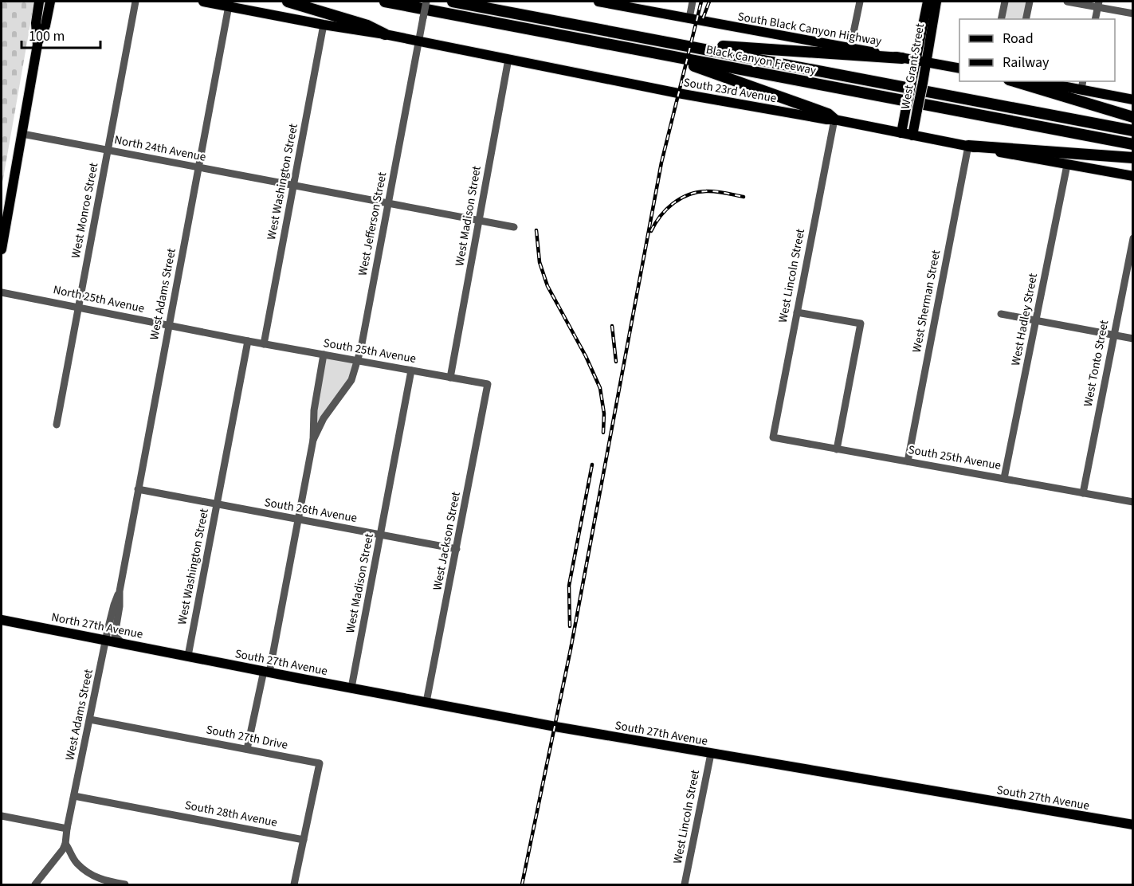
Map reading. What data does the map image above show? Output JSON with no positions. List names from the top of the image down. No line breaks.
{"streets":{"highway":["Black Canyon Freeway"],"main road":["South Black Canyon Highway","West Grant Street","South 23rd Avenue","North 27th Avenue","South 27th Avenue"],"street":["North 24th Avenue","West Washington Street","West Monroe Street","West Madison Street","West Jefferson Street","West Lincoln Street","West Adams Street","North 25th Avenue","West Sherman Street","West Hadley Street","South 25th Avenue","West Tonto Street","South 26th Avenue","West Jackson Street","South 27th Drive","South 28th Avenue"]},"crossings":[["South Black Canyon Highway","West Grant Street"],["West Grant Street","South 23rd Avenue"],["South 23rd Avenue","West Washington Street"],["South 23rd Avenue","West Madison Street"],["South 23rd Avenue","West Jefferson Street"],["South 23rd Avenue","West Lincoln Street"],["South 23rd Avenue","West Adams Street"],["South 23rd Avenue","West Sherman Street"],["South 23rd Avenue","West Hadley Street"],["North 24th Avenue","West Washington Street"],["North 24th Avenue","West Monroe Street"],["North 24th Avenue","West Madison Street"],["North 24th Avenue","West Jefferson Street"],["North 24th Avenue","West Adams Street"],["West Washington Street","North 25th Avenue"],["West Washington Street","South 25th Avenue"],["West Washington Street","South 26th Avenue"],["West Washington Street","North 27th Avenue"],["West Washington Street","South 27th Avenue"],["West Monroe Street","North 25th Avenue"],["West Madison Street","South 25th Avenue"],["West Madison Street","South 26th Avenue"],["West Madison Street","South 27th Avenue"],["West Jefferson Street","South 25th Avenue"],["West Jefferson Street","South 26th Avenue"],["West Jefferson Street","South 27th Avenue"],["West Jefferson Street","South 27th Drive"],["West Lincoln Street","South 25th Avenue"],["West Lincoln Street","South 27th Avenue"],["West Adams Street","North 25th Avenue"],["West Adams Street","South 26th Avenue"],["West Adams Street","North 27th Avenue"],["West Adams Street","South 27th Drive"],["West Adams Street","South 28th Avenue"],["North 25th Avenue","South 25th Avenue"],["West Sherman Street","South 25th Avenue"],["West Hadley Street","South 25th Avenue"],["South 25th Avenue","West Tonto Street"],["South 25th Avenue","West Jackson Street"],["South 26th Avenue","West Jackson Street"],["West Jackson Street","South 27th Avenue"],["North 27th Avenue","South 27th Avenue"],["South 27th Drive","South 28th Avenue"]],"legend":["Road","Railway"],"scale_bar":"100 m"}
